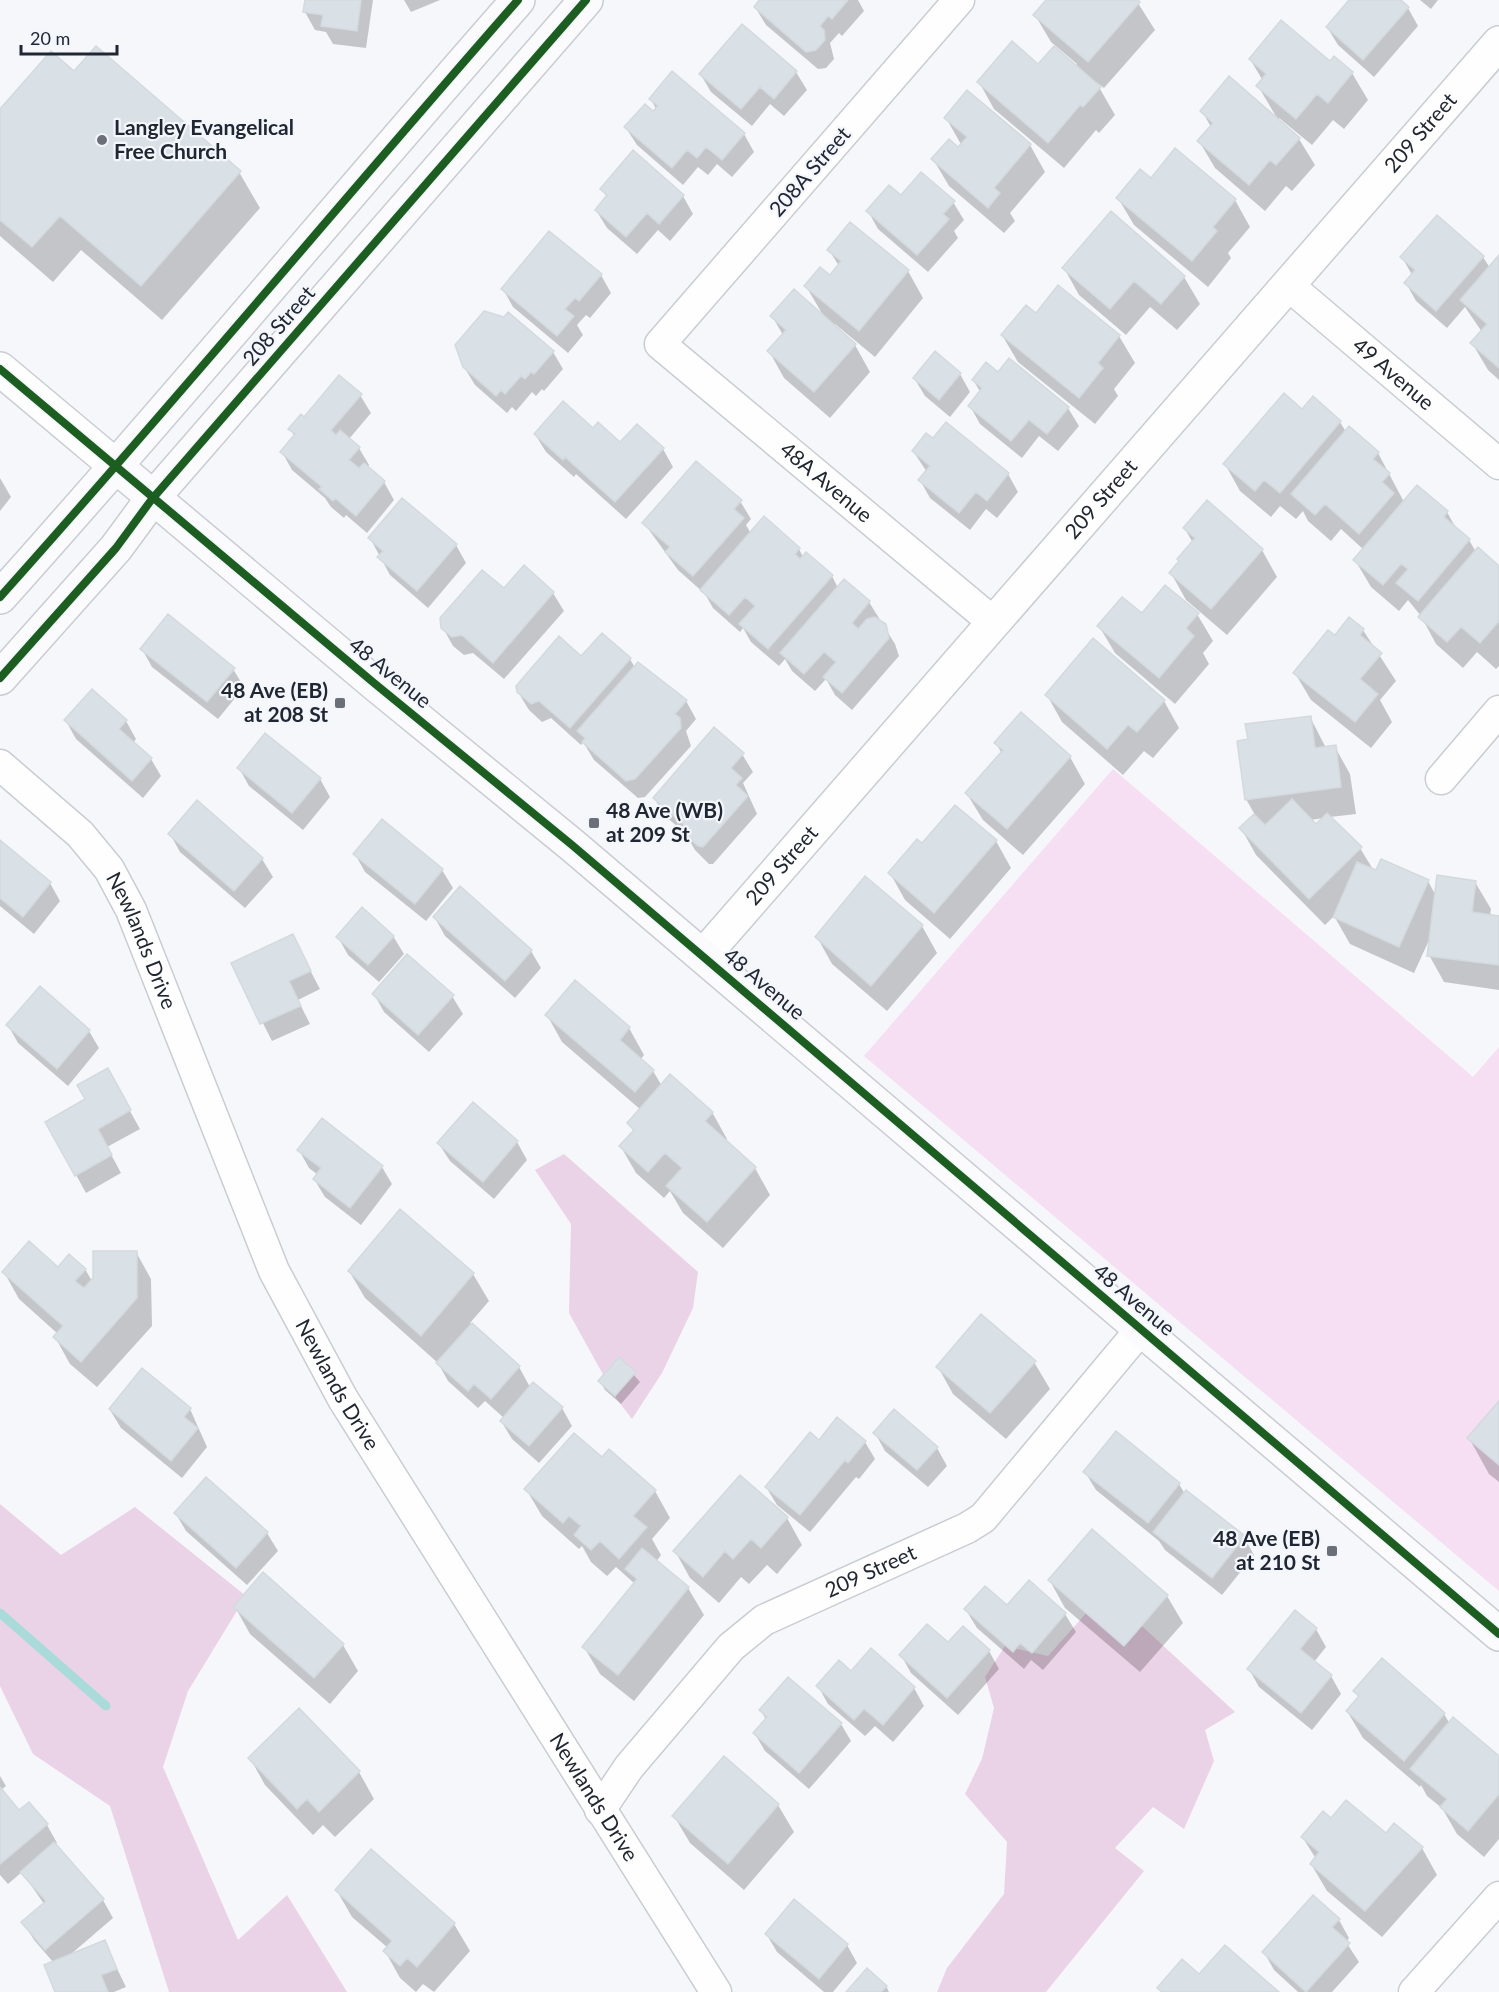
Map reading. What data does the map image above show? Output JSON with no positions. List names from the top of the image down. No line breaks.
{"streets":{"main road":["208 Street","48 Avenue"],"street":["209 Street","208A Street","49 Avenue","48A Avenue","Newlands Drive"]},"crossings":[["209 Street","49 Avenue"],["209 Street","48A Avenue"],["209 Street","48 Avenue"],["209 Street","Newlands Drive"],["208A Street","48A Avenue"],["208 Street","48 Avenue"]],"places":{"other":["Langley Evangelical Free Church"],"transit":["48 Ave (EB) at 208 St","48 Ave (WB) at 209 St","48 Ave (EB) at 210 St"]},"scale_bar":"20 m"}
